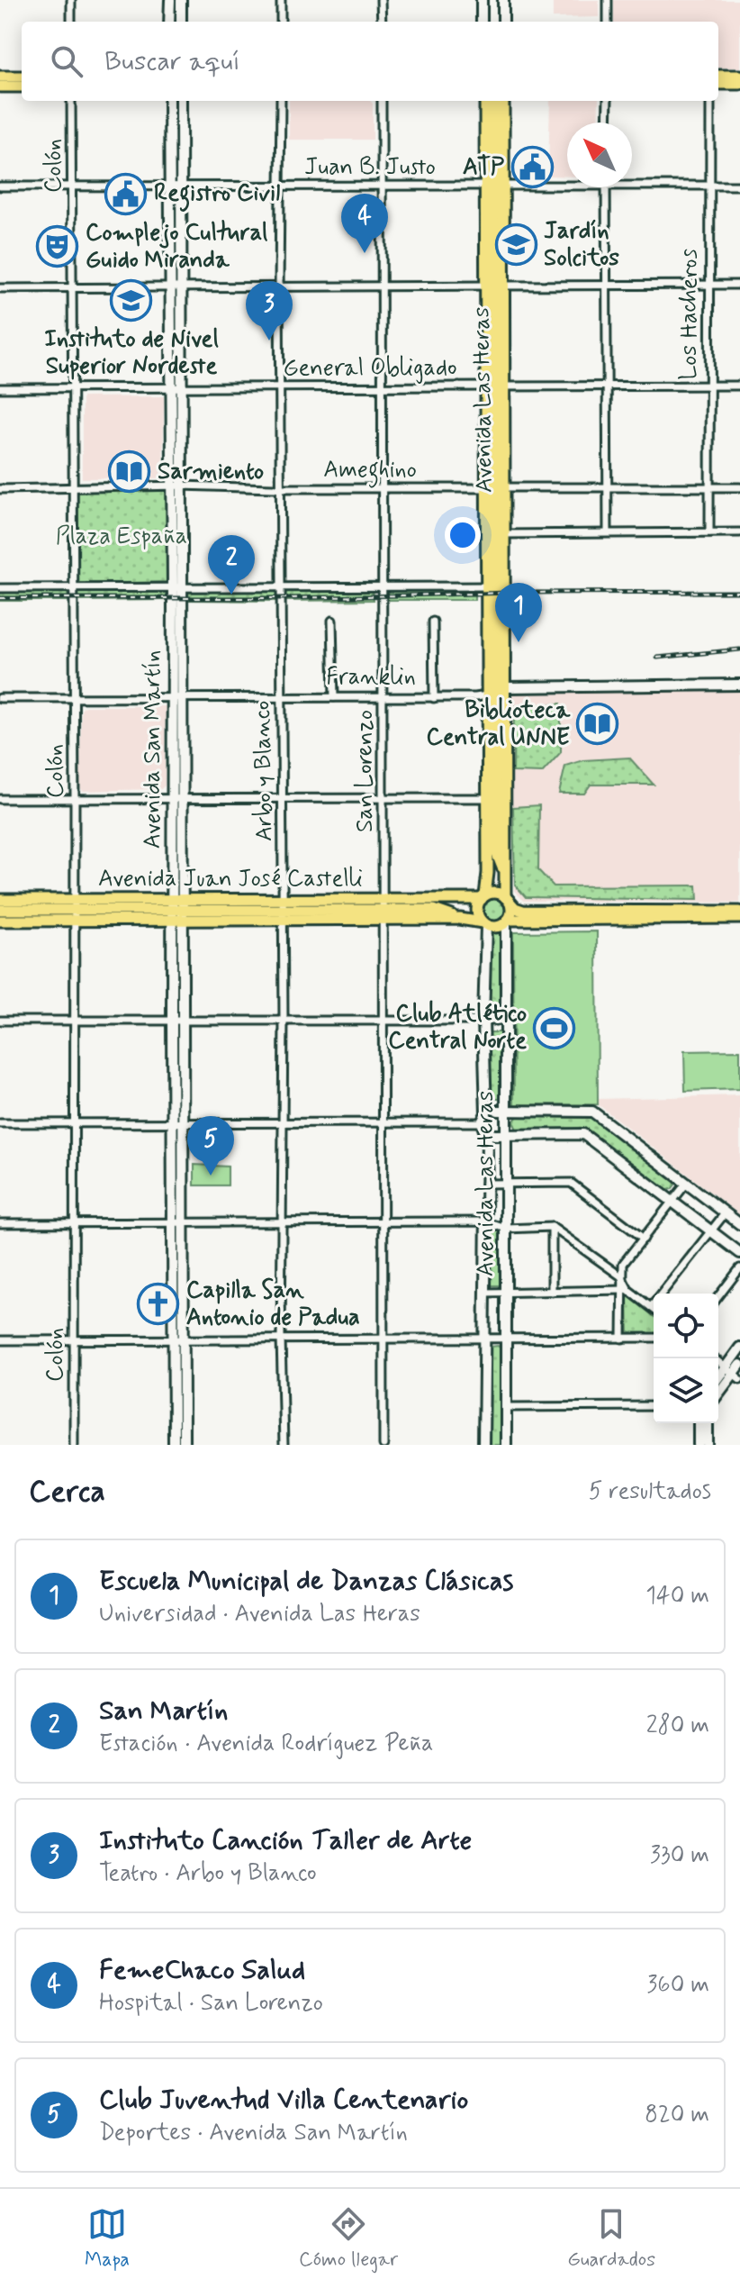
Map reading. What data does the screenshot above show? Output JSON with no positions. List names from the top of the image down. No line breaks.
{"streets":{"main road":["Avenida Las Heras","Franklin","Avenida San Martín","Avenida Juan José Castelli"],"street":["Colón","Juan B. Justo","Los Hacheros","General Obligado","Ameghino","Arbo y Blanco","San Lorenzo"]},"crossings":[["Colón","Juan B. Justo"],["Colón","General Obligado"],["Colón","Ameghino"],["Colón","Franklin"],["Colón","Avenida Juan José Castelli"],["Juan B. Justo","Los Hacheros"],["Juan B. Justo","Avenida Las Heras"],["Juan B. Justo","Avenida San Martín"],["Juan B. Justo","Arbo y Blanco"],["Juan B. Justo","San Lorenzo"],["Los Hacheros","General Obligado"],["Los Hacheros","Ameghino"],["General Obligado","Avenida Las Heras"],["General Obligado","Avenida San Martín"],["General Obligado","Arbo y Blanco"],["General Obligado","San Lorenzo"],["Avenida Las Heras","Ameghino"],["Avenida Las Heras","Franklin"],["Avenida Las Heras","Avenida Juan José Castelli"],["Ameghino","Avenida San Martín"],["Ameghino","Arbo y Blanco"],["Ameghino","San Lorenzo"],["Franklin","Avenida San Martín"],["Franklin","Arbo y Blanco"],["Franklin","San Lorenzo"],["Avenida San Martín","Avenida Juan José Castelli"],["Arbo y Blanco","Avenida Juan José Castelli"],["San Lorenzo","Avenida Juan José Castelli"]],"parks":["Plaza España"],"places":{"public building":["ATP","Registro Civil"],"school or university":["Jardín Solcitos","Instituto de Nivel Superior Nordeste"],"theatre":["Complejo Cultural Guido Miranda"],"library":["Sarmiento","Biblioteca Central UNNE"],"sports":["Club Atlético Central Norte"],"church":["Capilla San Antonio de Padua"]},"north":"top left","page":{"search":"Buscar aquí","pins":["4","3","2","1","5"],"heading":["Cerca","5 resultados"],"list":[{"mark":"1","name":"Escuela Municipal de Danzas Clásicas","note":"Universidad · Avenida Las Heras","value":"140 m"},{"mark":"2","name":"San Martín","note":"Estación · Avenida Rodríguez Peña","value":"280 m"},{"mark":"3","name":"Instituto Canción Taller de Arte","note":"Teatro · Arbo y Blanco","value":"330 m"},{"mark":"4","name":"FemeChaco Salud","note":"Hospital · San Lorenzo","value":"360 m"},{"mark":"5","name":"Club Juventud Villa Centenario","note":"Deportes · Avenida San Martín","value":"820 m"}],"nav":["Mapa","Cómo llegar","Guardados"]}}
